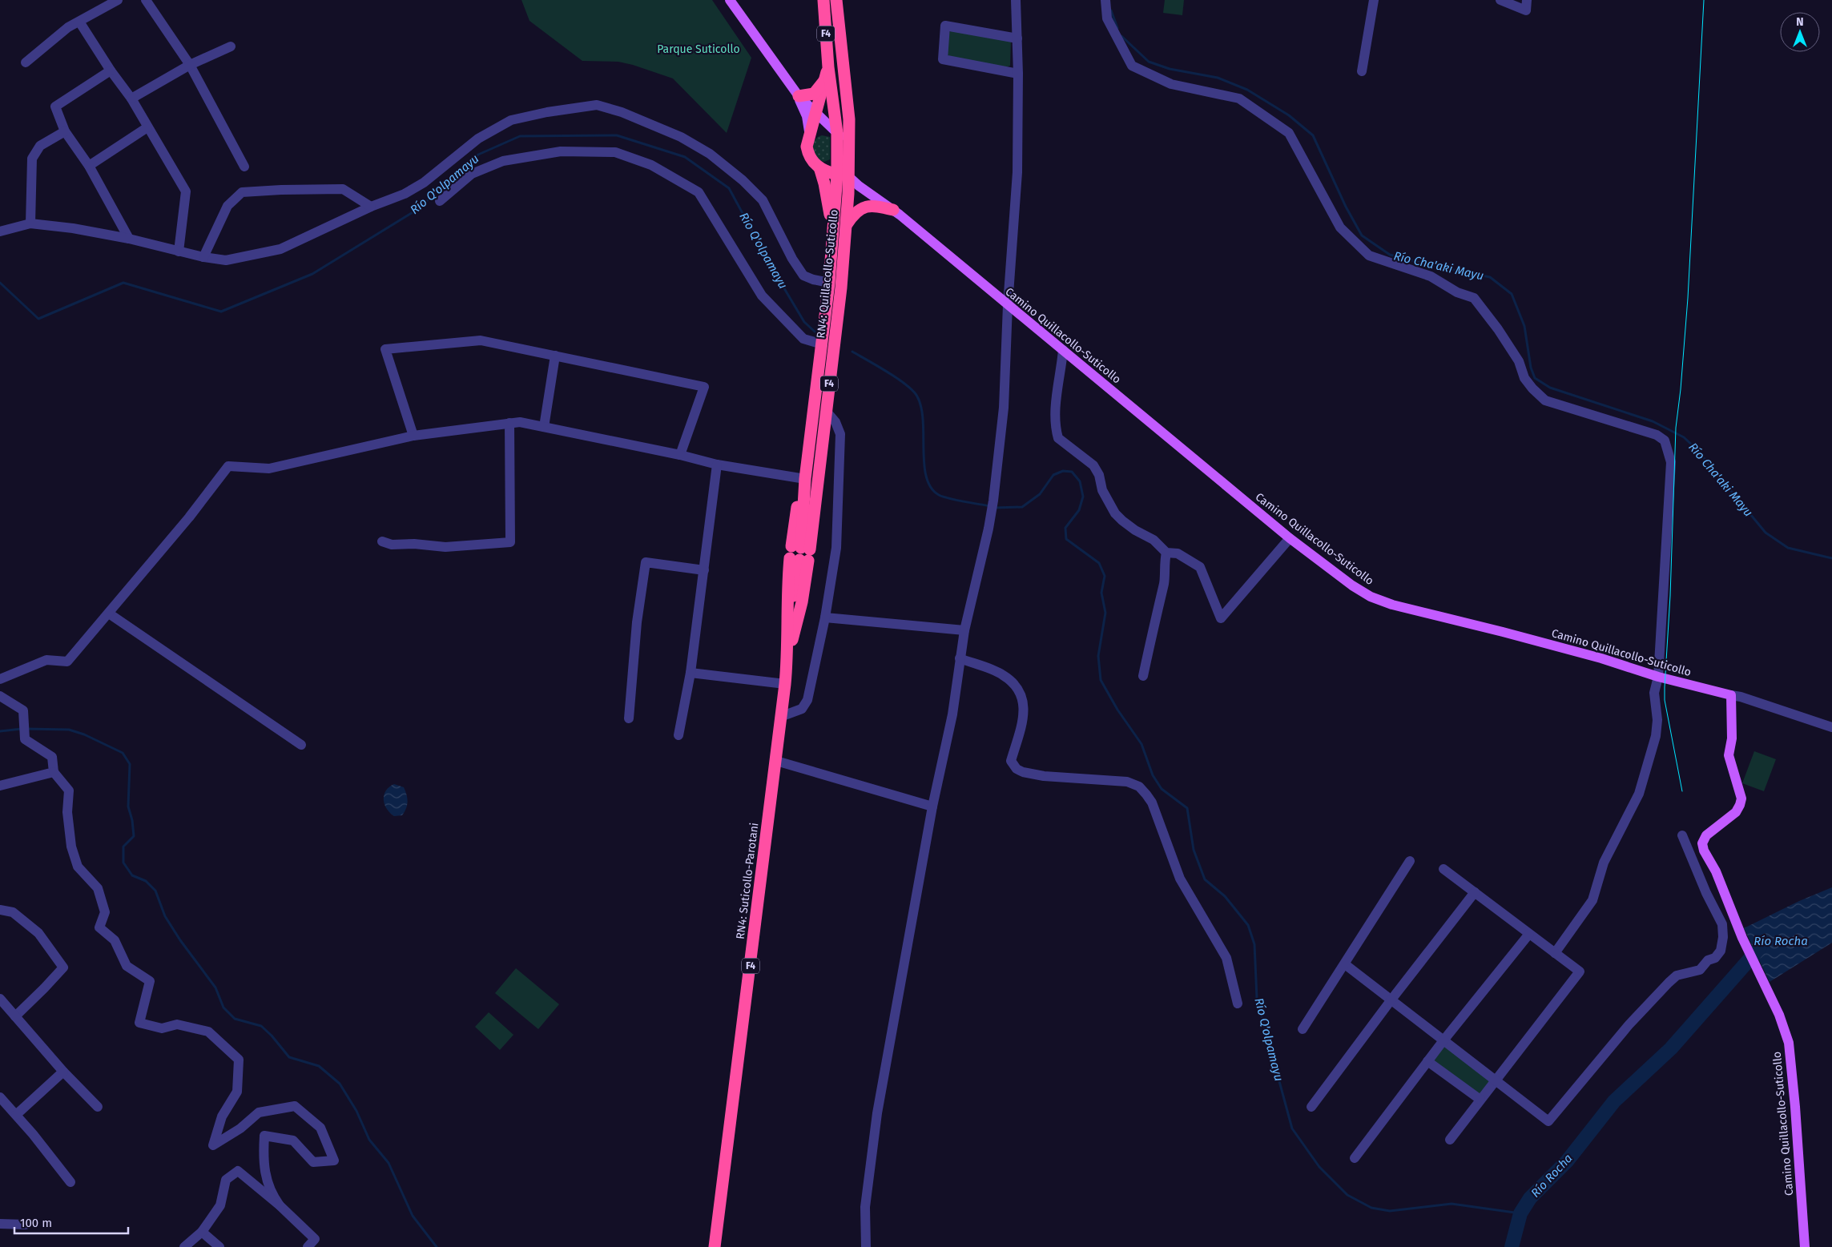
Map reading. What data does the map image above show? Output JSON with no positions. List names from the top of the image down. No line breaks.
{"streets":{"highway":["F4","RN4: Quillacollo-Suticollo","RN4: Suticollo-Parotani"],"main road":["Camino Quillacollo-Suticollo"]},"crossings":[["RN4: Quillacollo-Suticollo","Camino Quillacollo-Suticollo"],["RN4: Quillacollo-Suticollo","RN4: Suticollo-Parotani"]],"water":["Río Q'olpamayu","Río Cha'aki Mayu","Río Rocha"],"parks":["Parque Suticollo"],"scale_bar":"100 m","north":"top"}
